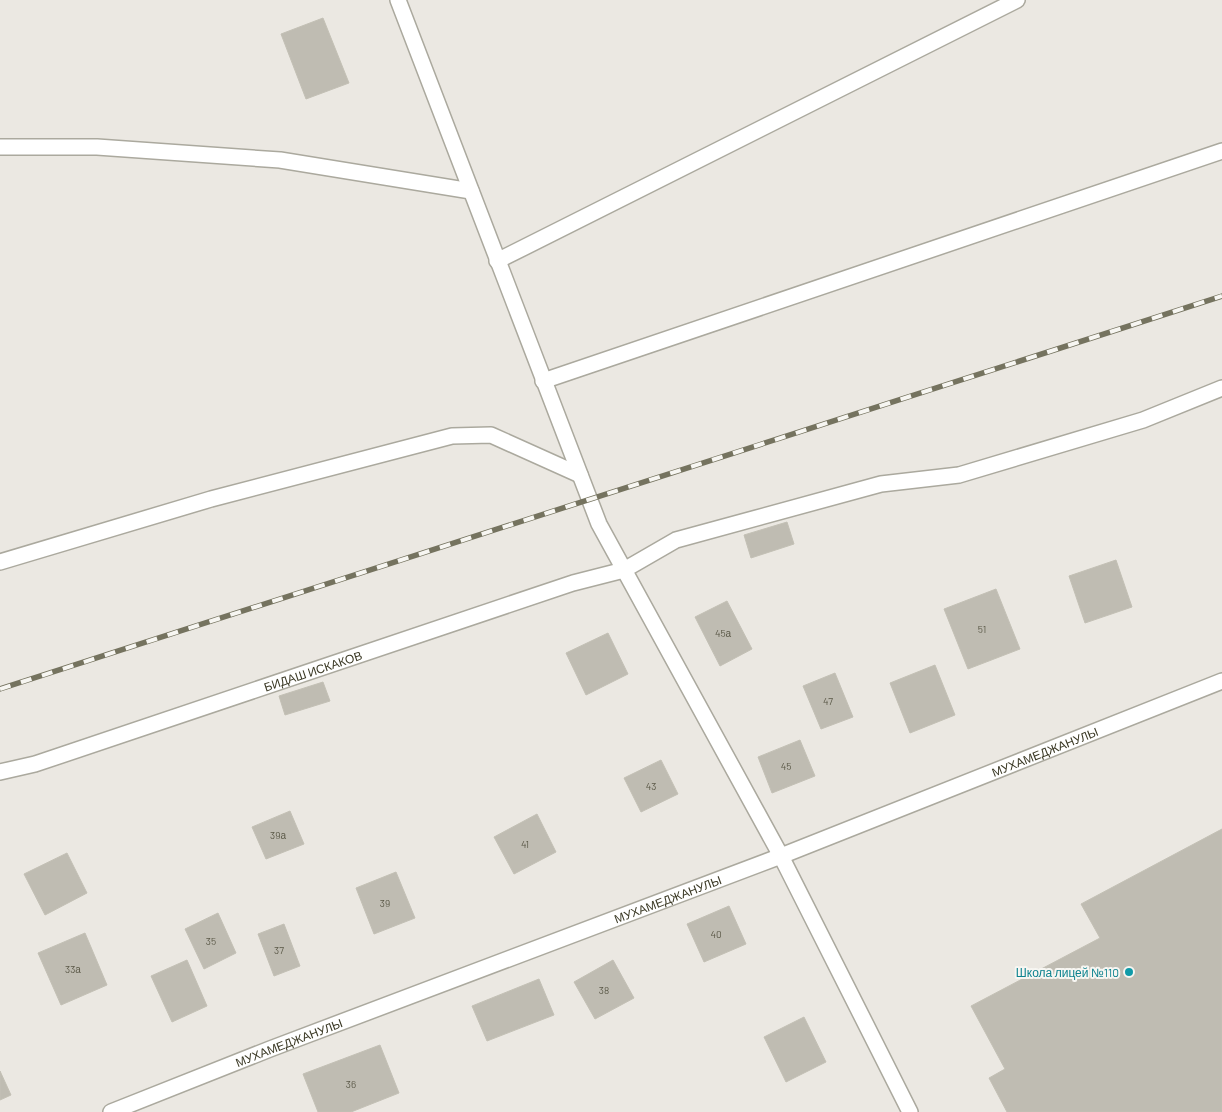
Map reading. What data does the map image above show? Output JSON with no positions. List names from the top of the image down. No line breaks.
{"streets":{"street":["БИДАШ ИСКАКОВ","МУХАМЕДЖАНУЛЫ"]},"places":["Школа лицей №110"],"house_numbers":["51","45а","47","45","43","39а","41","39","40","35","37","33а","38","36"]}
